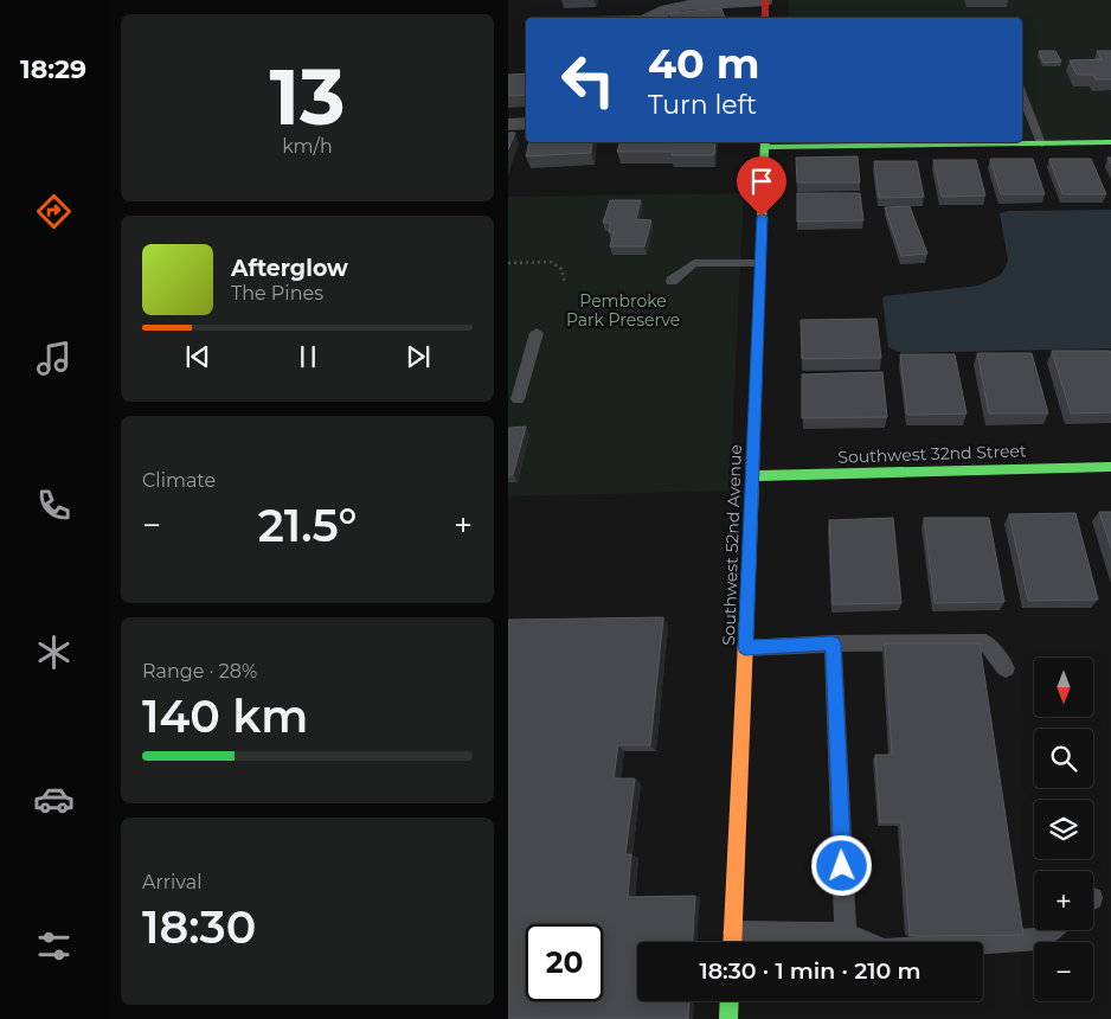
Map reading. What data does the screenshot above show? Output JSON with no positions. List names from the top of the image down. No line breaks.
{"streets":{"street":["Southwest 32nd Street","Southwest 52nd Avenue"]},"crossings":[["Southwest 32nd Street","Southwest 52nd Avenue"]],"parks":["Pembroke Park Preserve"],"north":"bottom","page":{"tabs":"18:29","tile":[["13","km/h"],"Climate",["Range · 28%","140 km"],["Arrival","18:30"]],"turn":["40 m","Turn left"],"song":["Afterglow","The Pines"],"heat":["−","21.5°","+"],"map_buttons":["+","−"],"limit":"20","trip":"18:30 · 1 min · 210 m"}}
